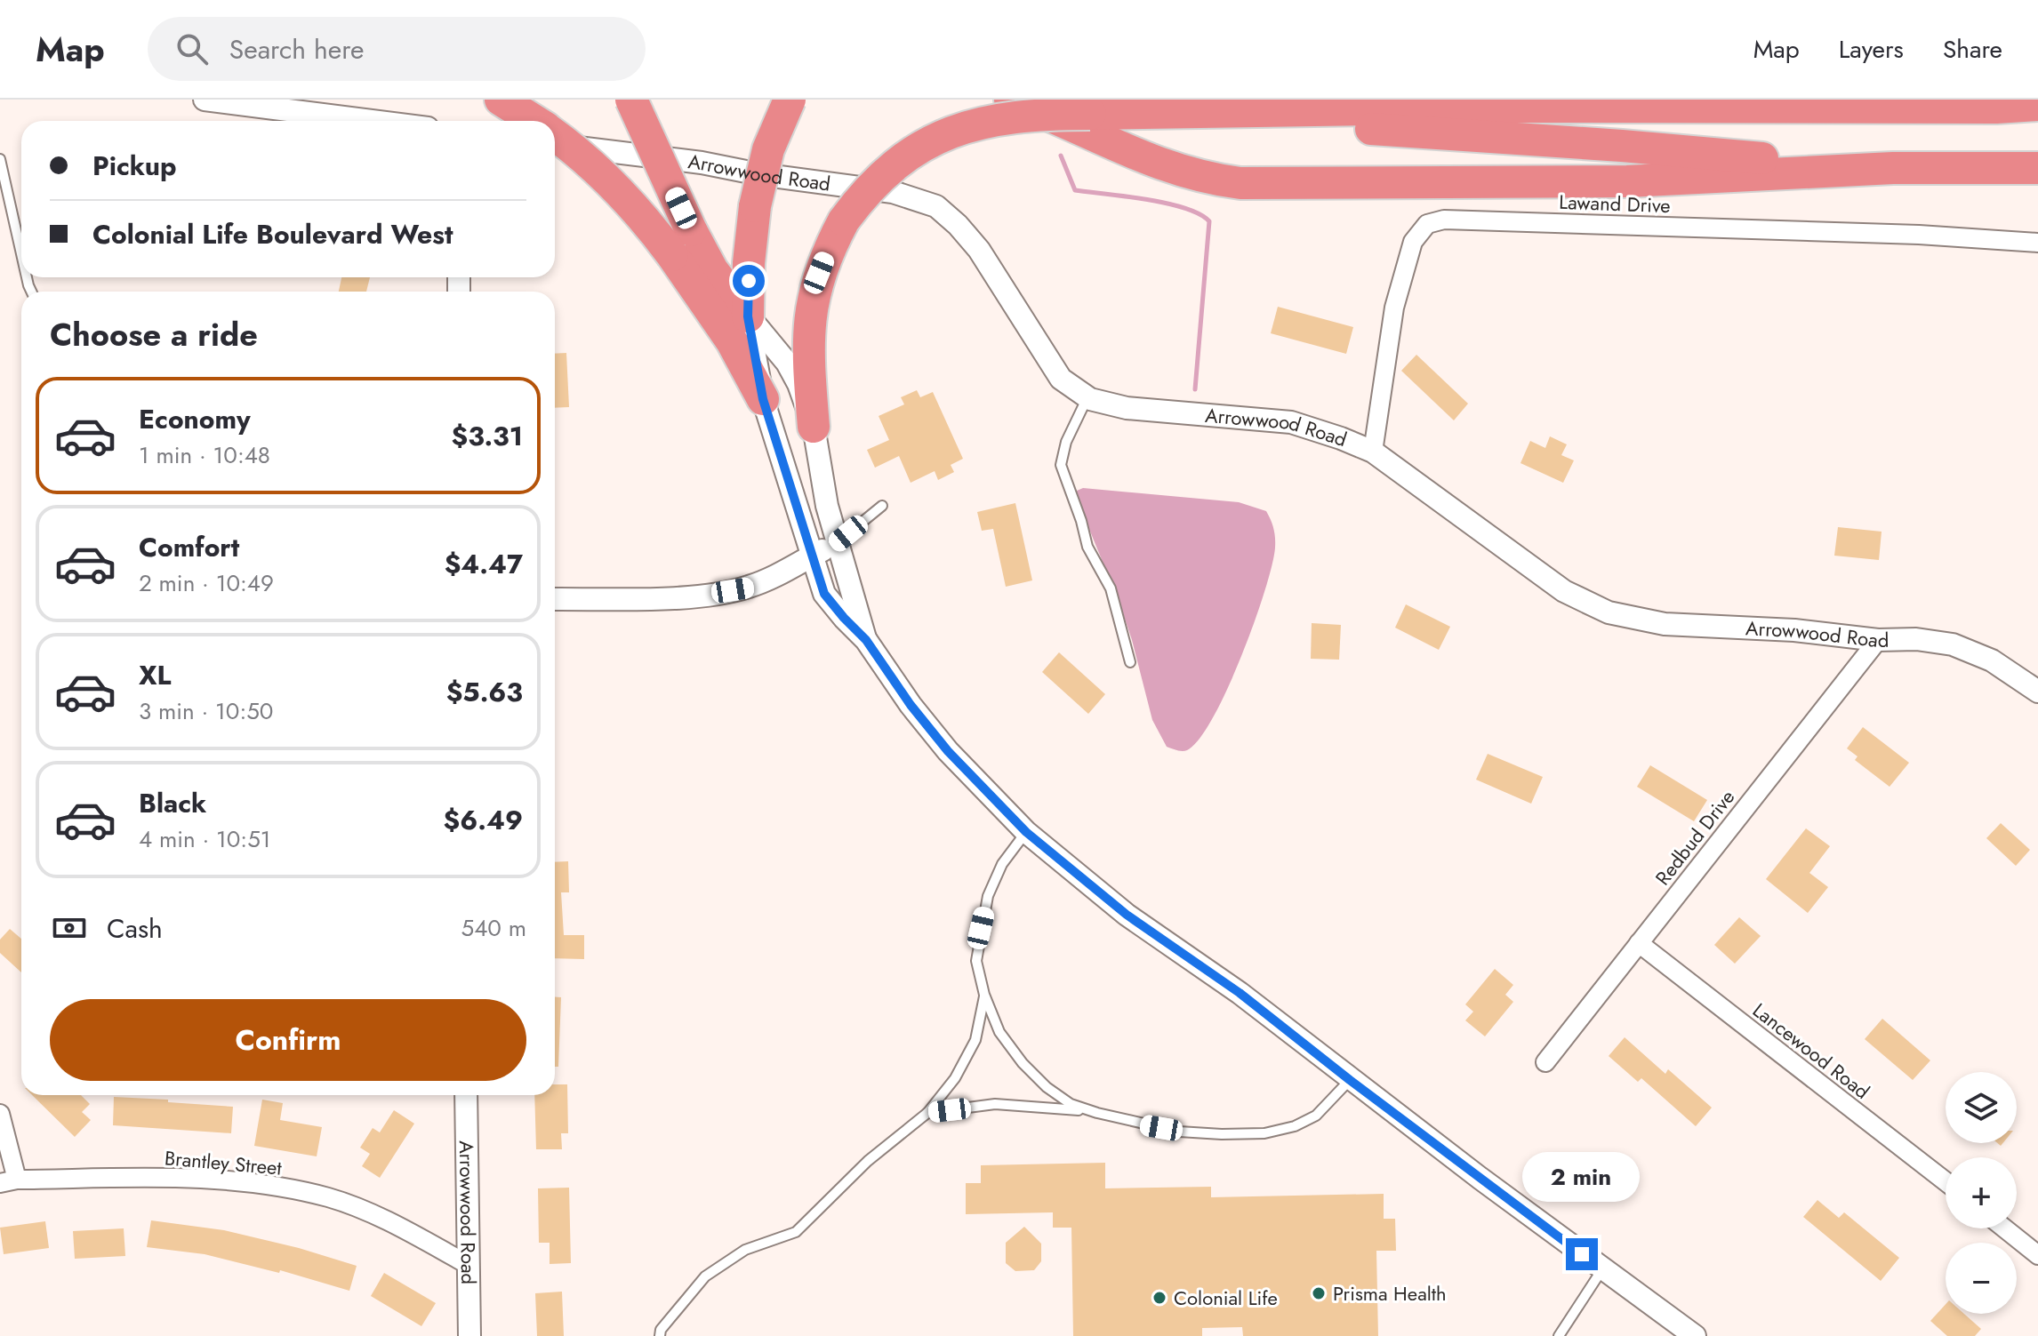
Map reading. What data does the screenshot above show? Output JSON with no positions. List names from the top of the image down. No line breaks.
{"streets":{"street":["Arrowwood Road","Lawand Drive","Redbud Drive","Lancewood Road","Brantley Street"]},"crossings":[["Arrowwood Road","Lawand Drive"],["Arrowwood Road","Redbud Drive"],["Arrowwood Road","Brantley Street"],["Redbud Drive","Lancewood Road"]],"places":["Prisma Health","Colonial Life"],"page":{"header":"Map","search":"Search here","nav":["Map","Layers","Share"],"banner":["Pickup","Colonial Life Boulevard West"],"heading":"Choose a ride","list":[{"name":"Economy","note":"1 min · 10:48","value":"$3.31"},{"name":"Comfort","note":"2 min · 10:49","value":"$4.47"},{"name":"XL","note":"3 min · 10:50","value":"$5.63"},{"name":"Black","note":"4 min · 10:51","value":"$6.49"}],"pay":["Cash","540 m"],"buttons":"Confirm","map_buttons":["+","−"],"bubble":"2 min"}}
